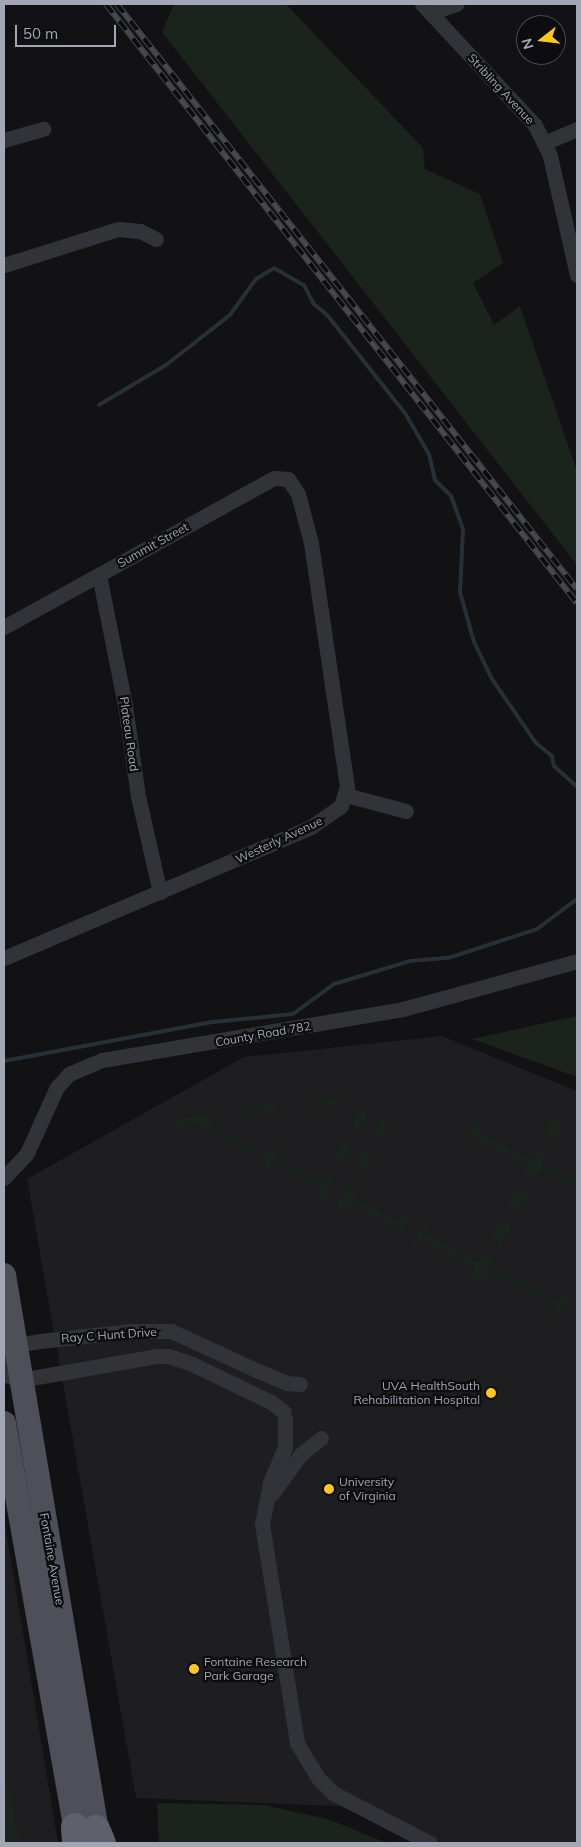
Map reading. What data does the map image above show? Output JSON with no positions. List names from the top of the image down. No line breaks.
{"streets":{"main road":["Fontaine Avenue"],"street":["Stribling Avenue","Summit Street","Plateau Road","Westerly Avenue","County Road 782","Ray C Hunt Drive"]},"crossings":[["Summit Street","Plateau Road"],["Summit Street","Westerly Avenue"],["Plateau Road","Westerly Avenue"],["Ray C Hunt Drive","Fontaine Avenue"]],"places":["UVA HealthSouth Rehabilitation Hospital","University of Virginia","Fontaine Research Park Garage"],"scale_bar":"50 m","north":"left"}
